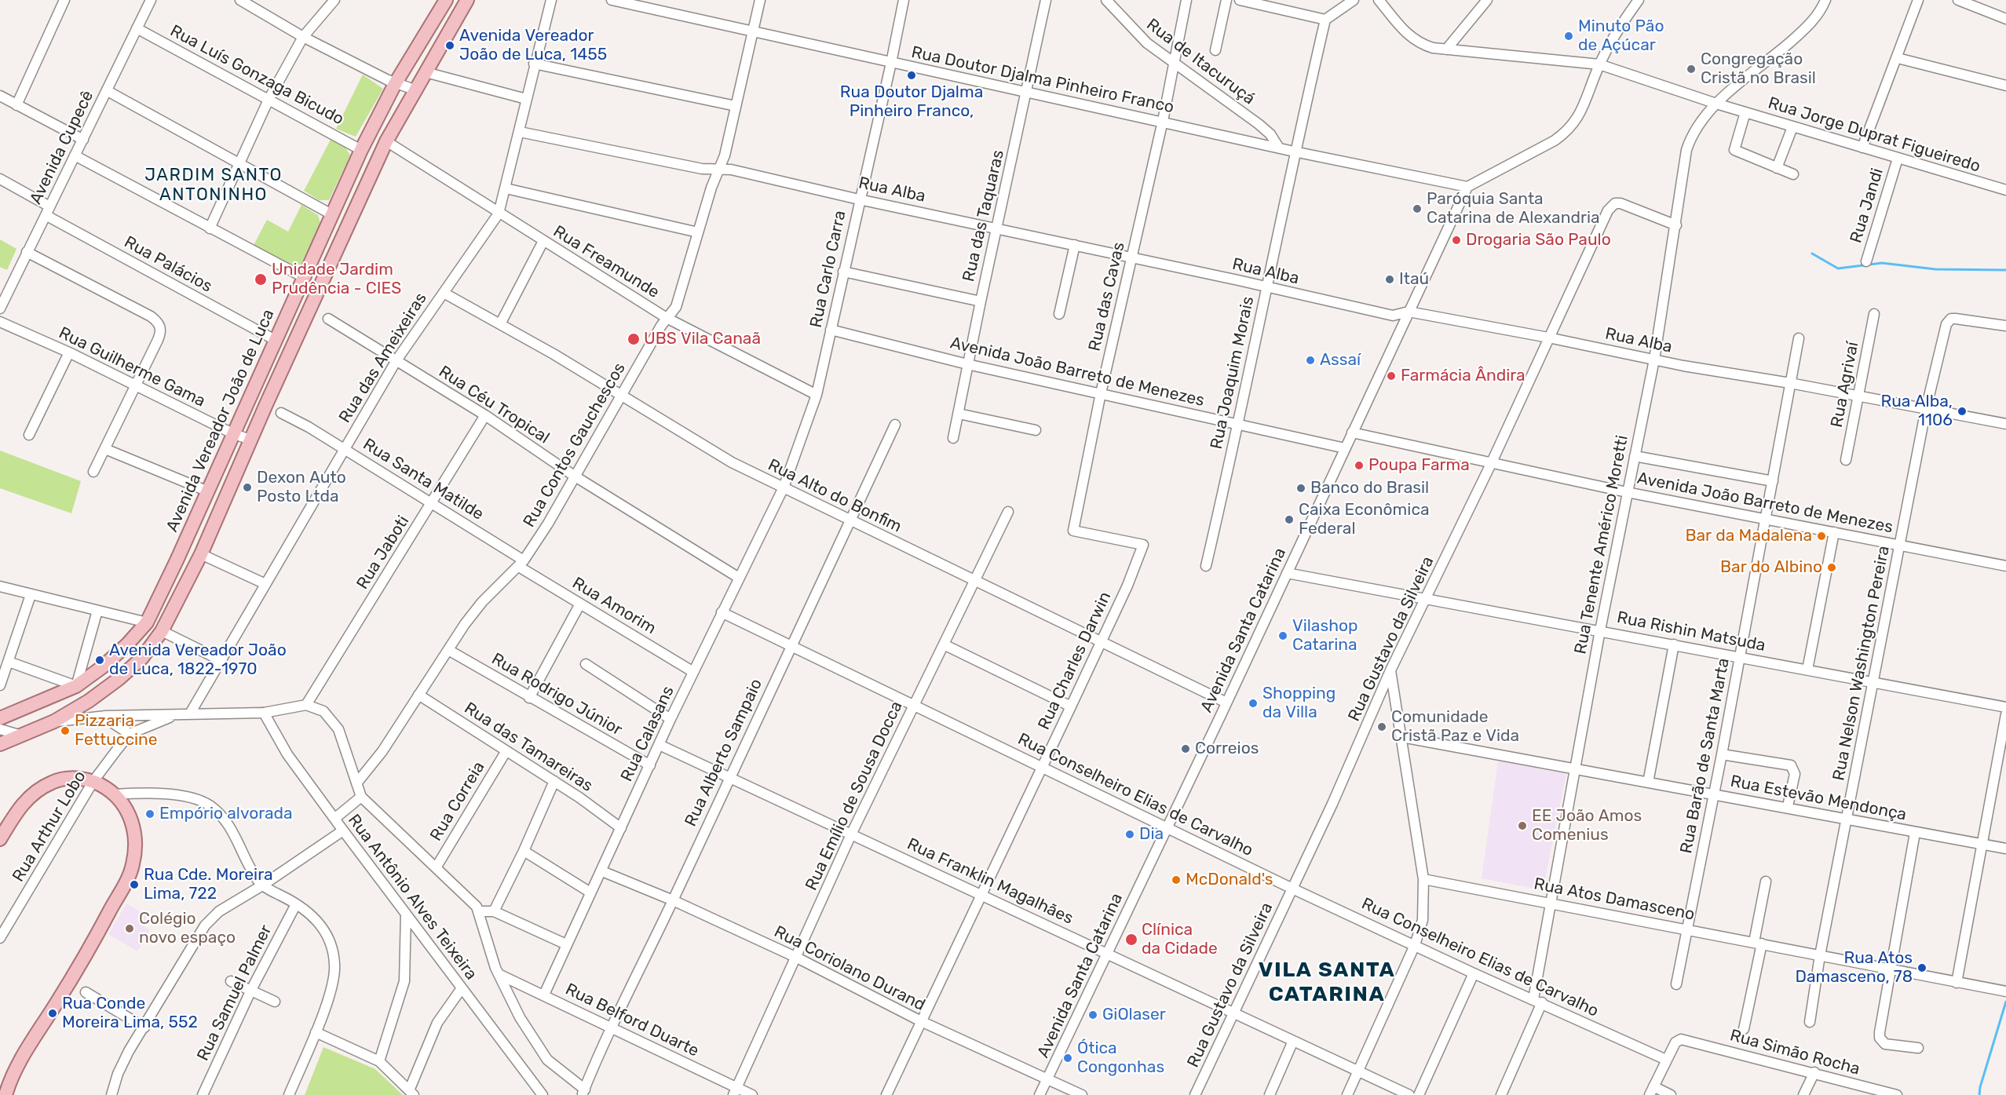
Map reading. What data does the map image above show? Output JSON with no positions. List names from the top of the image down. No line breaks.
{"streets":{"main road":["Avenida Vereador João de Luca"],"street":["Rua de Itacuruçá","Rua Luís Gonzaga Bicudo","Rua Doutor Djalma Pinheiro Franco","Rua Jorge Duprat Figueiredo","Avenida Cupecê","Rua Alba","Rua Jandi","Rua das Taquaras","Rua Freamunde","Rua Palácios","Rua Carlo Carra","Rua das Cavas","Rua das Ameixeiras","Rua Guilherme Gama","Avenida João Barreto de Menezes","Rua Joaquim Morais","Rua Agrivaí","Rua Céu Tropical","Rua Contos Gauchescos","Rua Santa Matilde","Rua Alto do Bonfim","Rua Tenente Américo Moretti","Rua Jaboti","Rua Amorim","Avenida Santa Catarina","Rua Rishin Matsuda","Rua Gustavo da Silveira","Rua Charles Darwin","Rua Nelson Washington Pereira","Rua Rodrigo Júnior","Rua Calasans","Rua das Tamareiras","Rua Alberto Sampaio","Rua Barão de Santa Marta","Rua Conselheiro Elias de Carvalho","Rua Emílio de Sousa Docca","Rua Estevão Mendonça","Rua Correia","Rua Arthur Lobo","Rua Franklin Magalhães","Rua Antônio Alves Teixeira","Rua Atos Damasceno","Rua Coriolano Durand","Rua Samuel Palmer","Rua Belford Duarte","Rua Simão Rocha"]},"crossings":[["Rua de Itacuruçá","Rua Doutor Djalma Pinheiro Franco"],["Rua de Itacuruçá","Rua das Cavas"],["Rua Luís Gonzaga Bicudo","Avenida Cupecê"],["Rua Luís Gonzaga Bicudo","Avenida Vereador João de Luca"],["Rua Doutor Djalma Pinheiro Franco","Rua das Taquaras"],["Rua Doutor Djalma Pinheiro Franco","Rua Carlo Carra"],["Rua Doutor Djalma Pinheiro Franco","Rua das Cavas"],["Rua Doutor Djalma Pinheiro Franco","Rua Joaquim Morais"],["Rua Doutor Djalma Pinheiro Franco","Rua Contos Gauchescos"],["Rua Doutor Djalma Pinheiro Franco","Avenida Santa Catarina"],["Rua Jorge Duprat Figueiredo","Rua Jandi"],["Rua Jorge Duprat Figueiredo","Rua Tenente Américo Moretti"],["Avenida Cupecê","Rua Palácios"],["Rua Alba","Rua das Taquaras"],["Rua Alba","Rua Carlo Carra"],["Rua Alba","Rua das Cavas"],["Rua Alba","Rua das Ameixeiras"],["Rua Alba","Rua Joaquim Morais"],["Rua Alba","Rua Agrivaí"],["Rua Alba","Rua Contos Gauchescos"],["Rua Alba","Rua Tenente Américo Moretti"],["Rua Alba","Avenida Santa Catarina"],["Rua Alba","Rua Gustavo da Silveira"],["Rua Alba","Rua Nelson Washington Pereira"],["Rua Alba","Rua Barão de Santa Marta"],["Rua das Taquaras","Avenida João Barreto de Menezes"],["Rua Freamunde","Rua Carlo Carra"],["Rua Freamunde","Rua das Ameixeiras"],["Rua Freamunde","Rua Contos Gauchescos"],["Rua Palácios","Avenida Vereador João de Luca"],["Rua Carlo Carra","Avenida João Barreto de Menezes"],["Rua Carlo Carra","Rua Alto do Bonfim"],["Rua Carlo Carra","Rua Calasans"],["Rua das Cavas","Avenida João Barreto de Menezes"],["Rua das Cavas","Rua Charles Darwin"],["Rua das Ameixeiras","Rua Céu Tropical"],["Rua das Ameixeiras","Rua Santa Matilde"],["Rua das Ameixeiras","Rua Alto do Bonfim"],["Rua Guilherme Gama","Avenida Vereador João de Luca"],["Avenida João Barreto de Menezes","Rua Joaquim Morais"],["Avenida João Barreto de Menezes","Rua Tenente Américo Moretti"],["Avenida João Barreto de Menezes","Avenida Santa Catarina"],["Avenida João Barreto de Menezes","Rua Gustavo da Silveira"],["Avenida João Barreto de Menezes","Rua Nelson Washington Pereira"],["Avenida João Barreto de Menezes","Rua Barão de Santa Marta"],["Rua Céu Tropical","Rua Contos Gauchescos"],["Rua Céu Tropical","Rua Jaboti"],["Rua Céu Tropical","Rua Calasans"],["Rua Contos Gauchescos","Rua Santa Matilde"],["Rua Contos Gauchescos","Rua Alto do Bonfim"],["Rua Contos Gauchescos","Rua Amorim"],["Rua Contos Gauchescos","Rua Rodrigo Júnior"],["Rua Contos Gauchescos","Rua das Tamareiras"],["Rua Santa Matilde","Rua Jaboti"],["Rua Santa Matilde","Rua Amorim"],["Rua Alto do Bonfim","Avenida Santa Catarina"],["Rua Alto do Bonfim","Rua Charles Darwin"],["Rua Alto do Bonfim","Rua Calasans"],["Rua Alto do Bonfim","Rua Alberto Sampaio"],["Rua Alto do Bonfim","Rua Emílio de Sousa Docca"],["Rua Tenente Américo Moretti","Rua Rishin Matsuda"],["Rua Tenente Américo Moretti","Rua Gustavo da Silveira"],["Rua Tenente Américo Moretti","Rua Conselheiro Elias de Carvalho"],["Rua Tenente Américo Moretti","Rua Estevão Mendonça"],["Rua Tenente Américo Moretti","Rua Atos Damasceno"],["Rua Amorim","Rua Calasans"],["Avenida Santa Catarina","Rua Rishin Matsuda"],["Avenida Santa Catarina","Rua Conselheiro Elias de Carvalho"],["Avenida Santa Catarina","Rua Franklin Magalhães"],["Avenida Santa Catarina","Rua Coriolano Durand"],["Rua Rishin Matsuda","Rua Gustavo da Silveira"],["Rua Rishin Matsuda","Rua Nelson Washington Pereira"],["Rua Rishin Matsuda","Rua Barão de Santa Marta"],["Rua Gustavo da Silveira","Rua Conselheiro Elias de Carvalho"],["Rua Gustavo da Silveira","Rua Franklin Magalhães"],["Rua Charles Darwin","Rua Conselheiro Elias de Carvalho"],["Rua Charles Darwin","Rua Franklin Magalhães"],["Rua Charles Darwin","Rua Coriolano Durand"],["Rua Nelson Washington Pereira","Rua Estevão Mendonça"],["Rua Nelson Washington Pereira","Rua Atos Damasceno"],["Rua Rodrigo Júnior","Rua Calasans"],["Rua Calasans","Rua das Tamareiras"],["Rua Calasans","Rua Conselheiro Elias de Carvalho"],["Rua Calasans","Rua Franklin Magalhães"],["Rua Calasans","Rua Coriolano Durand"],["Rua Calasans","Rua Belford Duarte"],["Rua das Tamareiras","Rua Correia"],["Rua Alberto Sampaio","Rua Conselheiro Elias de Carvalho"],["Rua Alberto Sampaio","Rua Franklin Magalhães"],["Rua Alberto Sampaio","Rua Coriolano Durand"],["Rua Alberto Sampaio","Rua Belford Duarte"],["Rua Barão de Santa Marta","Rua Estevão Mendonça"],["Rua Barão de Santa Marta","Rua Atos Damasceno"],["Rua Conselheiro Elias de Carvalho","Rua Emílio de Sousa Docca"],["Rua Conselheiro Elias de Carvalho","Rua Simão Rocha"],["Rua Emílio de Sousa Docca","Rua Franklin Magalhães"],["Rua Emílio de Sousa Docca","Rua Coriolano Durand"],["Rua Emílio de Sousa Docca","Rua Belford Duarte"]],"districts":["JARDIM SANTO ANTONINHO","VILA SANTA CATARINA"],"places":["Minuto Pão de Açúcar","Avenida Vereador João de Luca, 1455","Congregação Cristã no Brasil","Rua Doutor Djalma Pinheiro Franco,","Paróquia Santa Catarina de Alexandria","Drogaria São Paulo","Unidade Jardim Prudência - CIES","Itaú","UBS Vila Canaã","Assaí","Farmácia Ândira","Rua Alba, 1106","Poupa Farma","Dexon Auto Posto Ltda","Banco do Brasil","Caixa Econômica Federal","Bar da Madalena","Bar do Albino","Vilashop Catarina","Avenida Vereador João de Luca, 1822-1970","Shopping da Villa","Comunidade Cristã Paz e Vida","Pizzaria Fettuccine","Correios","Empório alvorada","EE João Amos Comenius","Dia","McDonald's","Rua Cde. Moreira Lima, 722","Colégio novo espaço","Clínica da Cidade","Rua Atos Damasceno, 78","Rua Conde Moreira Lima, 552","GiOlaser","Ótica Congonhas"]}
